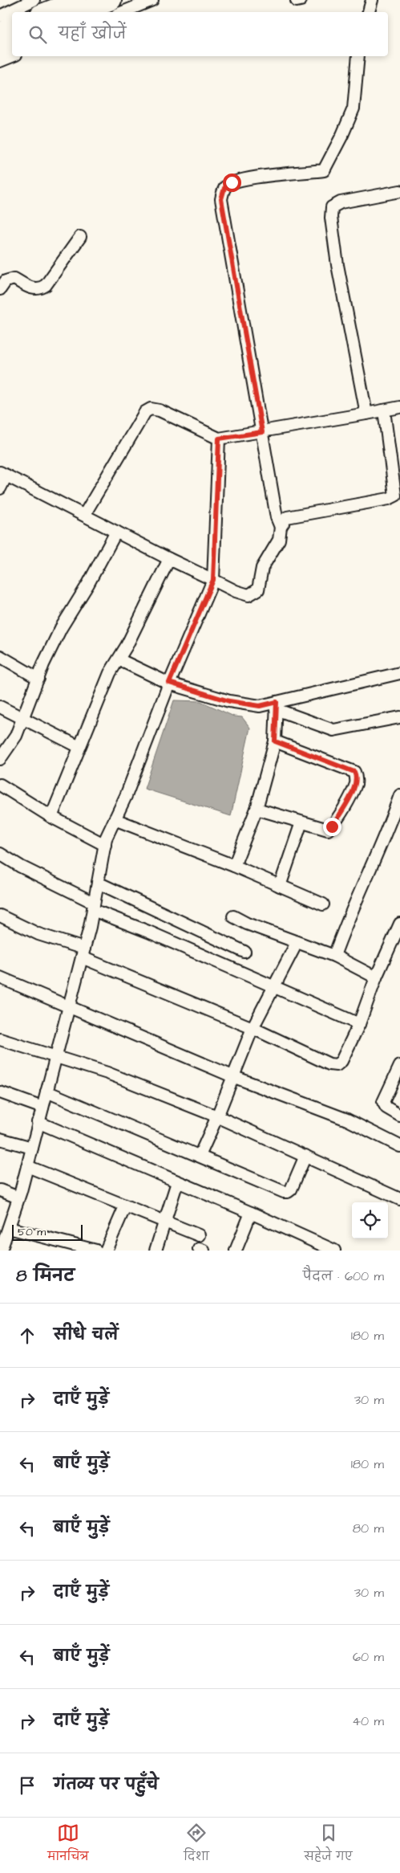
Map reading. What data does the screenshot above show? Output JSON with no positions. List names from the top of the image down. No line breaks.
{"scale_bar":"50 m","page":{"search":"यहाँ खोजें","scale":"50 m","heading":["8 मिनट","पैदल · 600 m"],"list":[["सीधे चलें","180 m"],["दाएँ मुड़ें","30 m"],["बाएँ मुड़ें","180 m"],["बाएँ मुड़ें","80 m"],["दाएँ मुड़ें","30 m"],["बाएँ मुड़ें","60 m"],["दाएँ मुड़ें","40 m"],"गंतव्य पर पहुँचे"],"nav":["मानचित्र","दिशा","सहेजे गए"]}}
